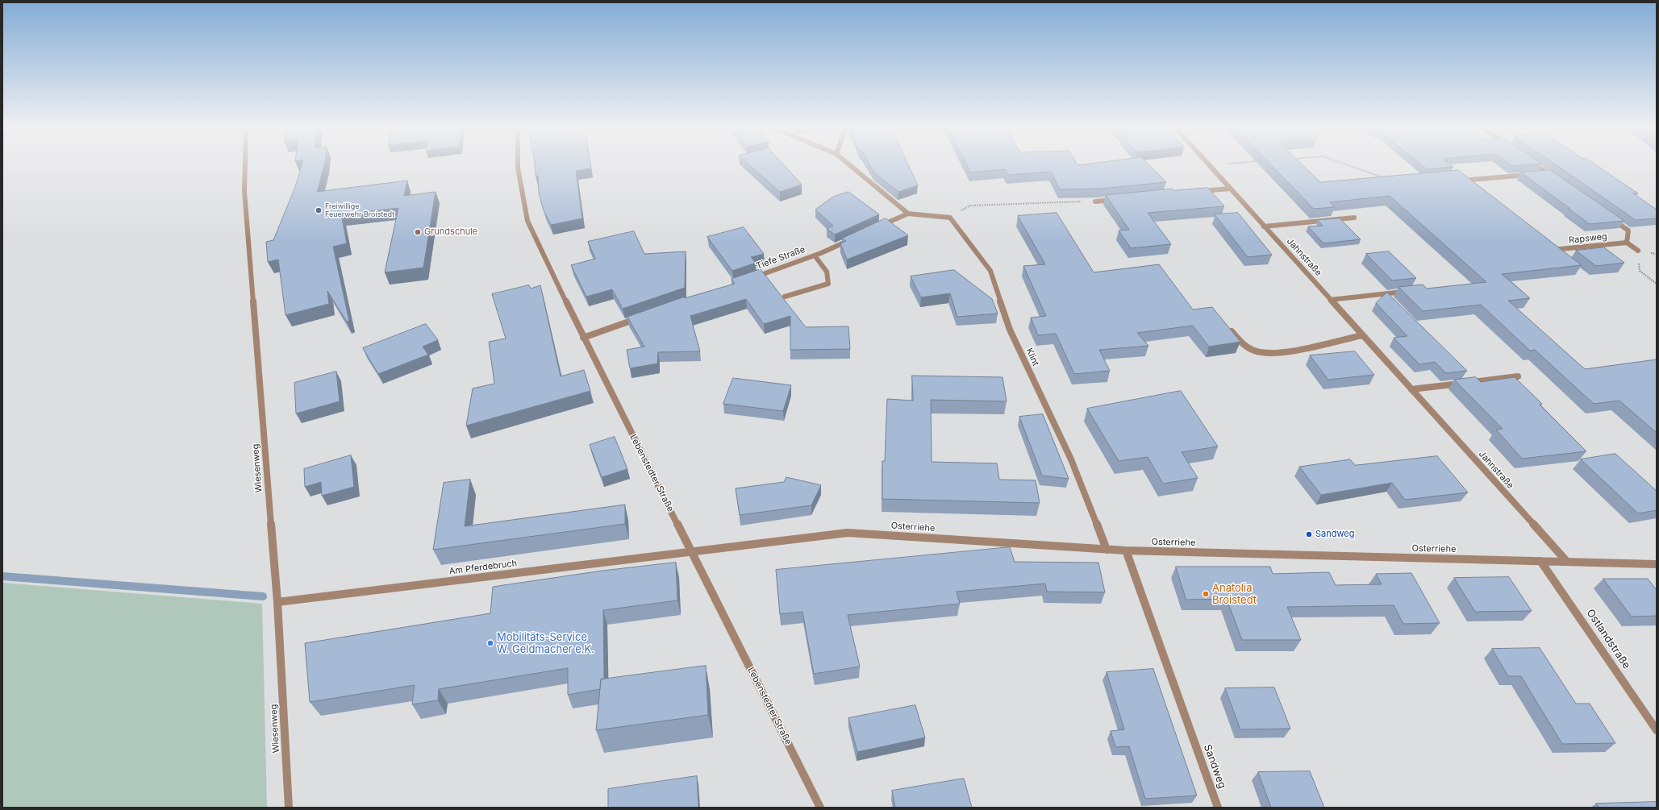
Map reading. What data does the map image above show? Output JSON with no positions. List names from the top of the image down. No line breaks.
{"streets":{"street":["Rapsweg","Jahnstraße","Tiefe Straße","Klint","Wiesenweg","Lebenstedter Straße","Osterriehe","Am Pferdebruch","Ostlandstraße","Sandweg"]},"crossings":[["Jahnstraße","Osterriehe"],["Klint","Osterriehe"],["Wiesenweg","Am Pferdebruch"],["Lebenstedter Straße","Osterriehe"],["Lebenstedter Straße","Am Pferdebruch"],["Osterriehe","Am Pferdebruch"],["Osterriehe","Ostlandstraße"],["Osterriehe","Sandweg"]],"places":["Freiwillige Feuerwehr Broistedt","Grundschule","Sandweg","Anatolia Broistedt","Mobilitäts-Service W. Geldmacher e.K."]}
